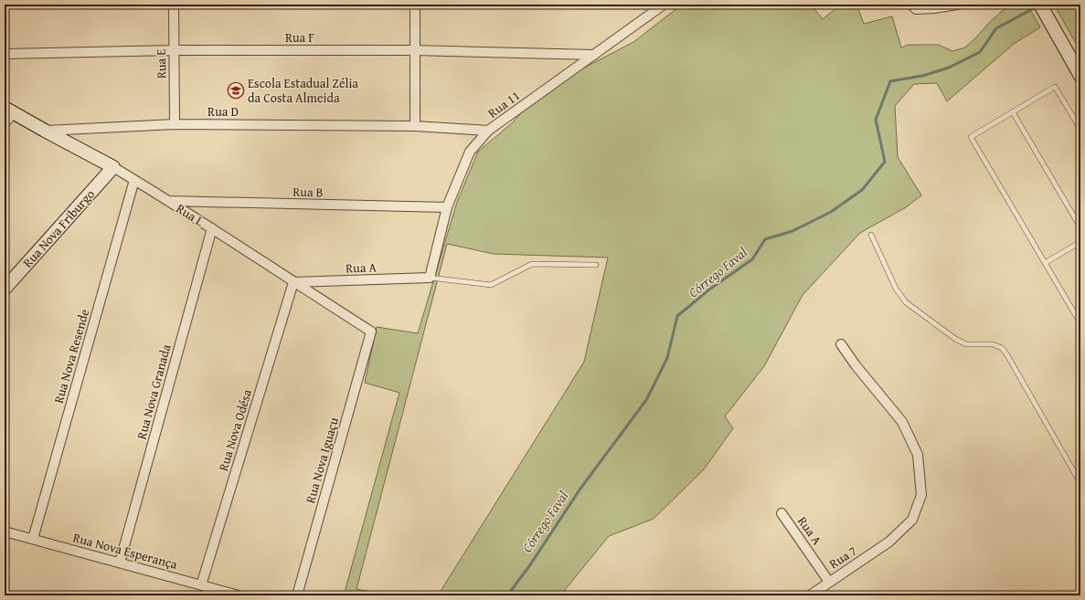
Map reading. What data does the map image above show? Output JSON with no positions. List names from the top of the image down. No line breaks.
{"streets":{"street":["Rua F","Rua E","Rua 11","Rua D","Rua B","Rua L","Rua Nova Friburgo","Rua A","Rua Nova Resende","Rua Nova Granada","Rua Nova Odésa","Rua Nova Iguaçu","Rua Nova Esperança","Rua 7"]},"crossings":[["Rua F","Rua E"],["Rua F","Rua 11"],["Rua E","Rua D"],["Rua 11","Rua D"],["Rua 11","Rua B"],["Rua 11","Rua A"],["Rua D","Rua L"],["Rua B","Rua L"],["Rua L","Rua Nova Friburgo"],["Rua L","Rua A"],["Rua L","Rua Nova Resende"],["Rua L","Rua Nova Granada"],["Rua L","Rua Nova Odésa"],["Rua L","Rua Nova Iguaçu"],["Rua A","Rua Nova Odésa"],["Rua A","Rua 7"],["Rua Nova Resende","Rua Nova Esperança"],["Rua Nova Granada","Rua Nova Esperança"],["Rua Nova Odésa","Rua Nova Esperança"]],"water":["Córrego Faval"],"places":{"school or university":["Escola Estadual Zélia da Costa Almeida"]}}
